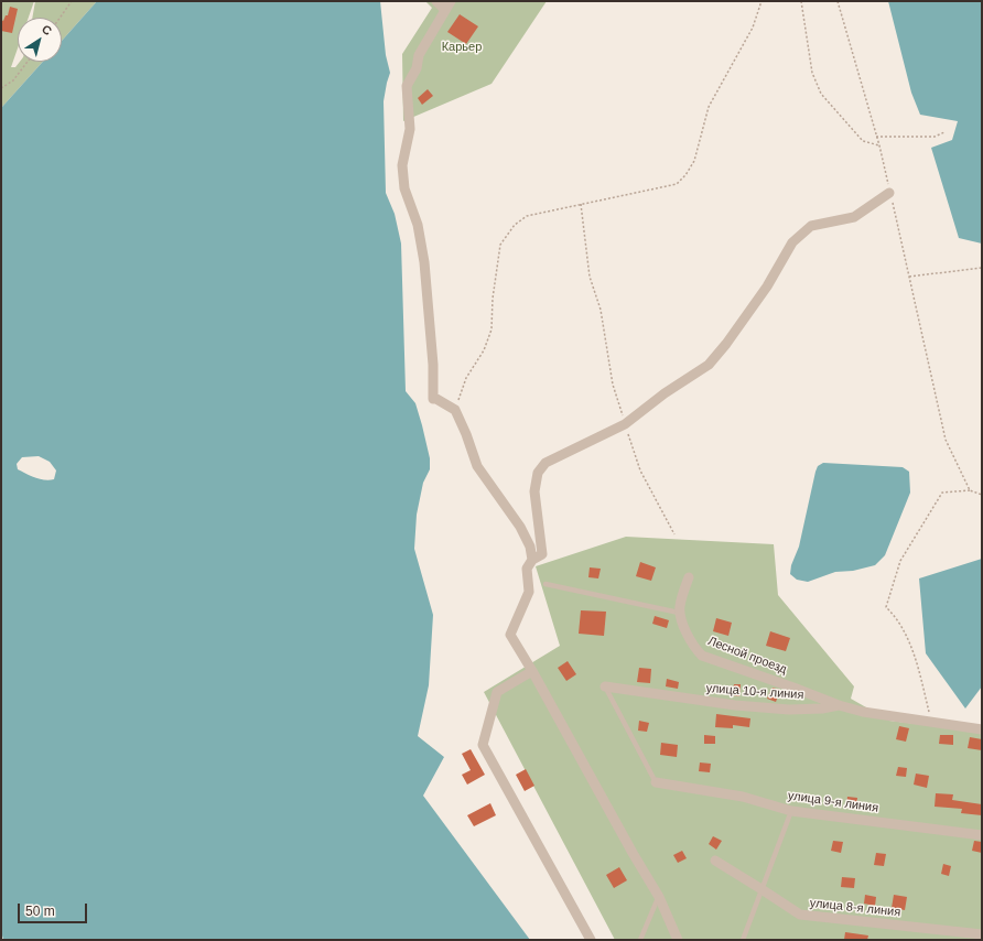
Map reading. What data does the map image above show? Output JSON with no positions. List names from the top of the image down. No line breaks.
{"streets":{"street":["Лесной проезд","улица 10-я линия","улица 9-я линия","улица 8-я линия"]},"crossings":[["Лесной проезд","улица 10-я линия"]],"parks":["Карьер"],"scale_bar":"50 m","north":"top right"}
